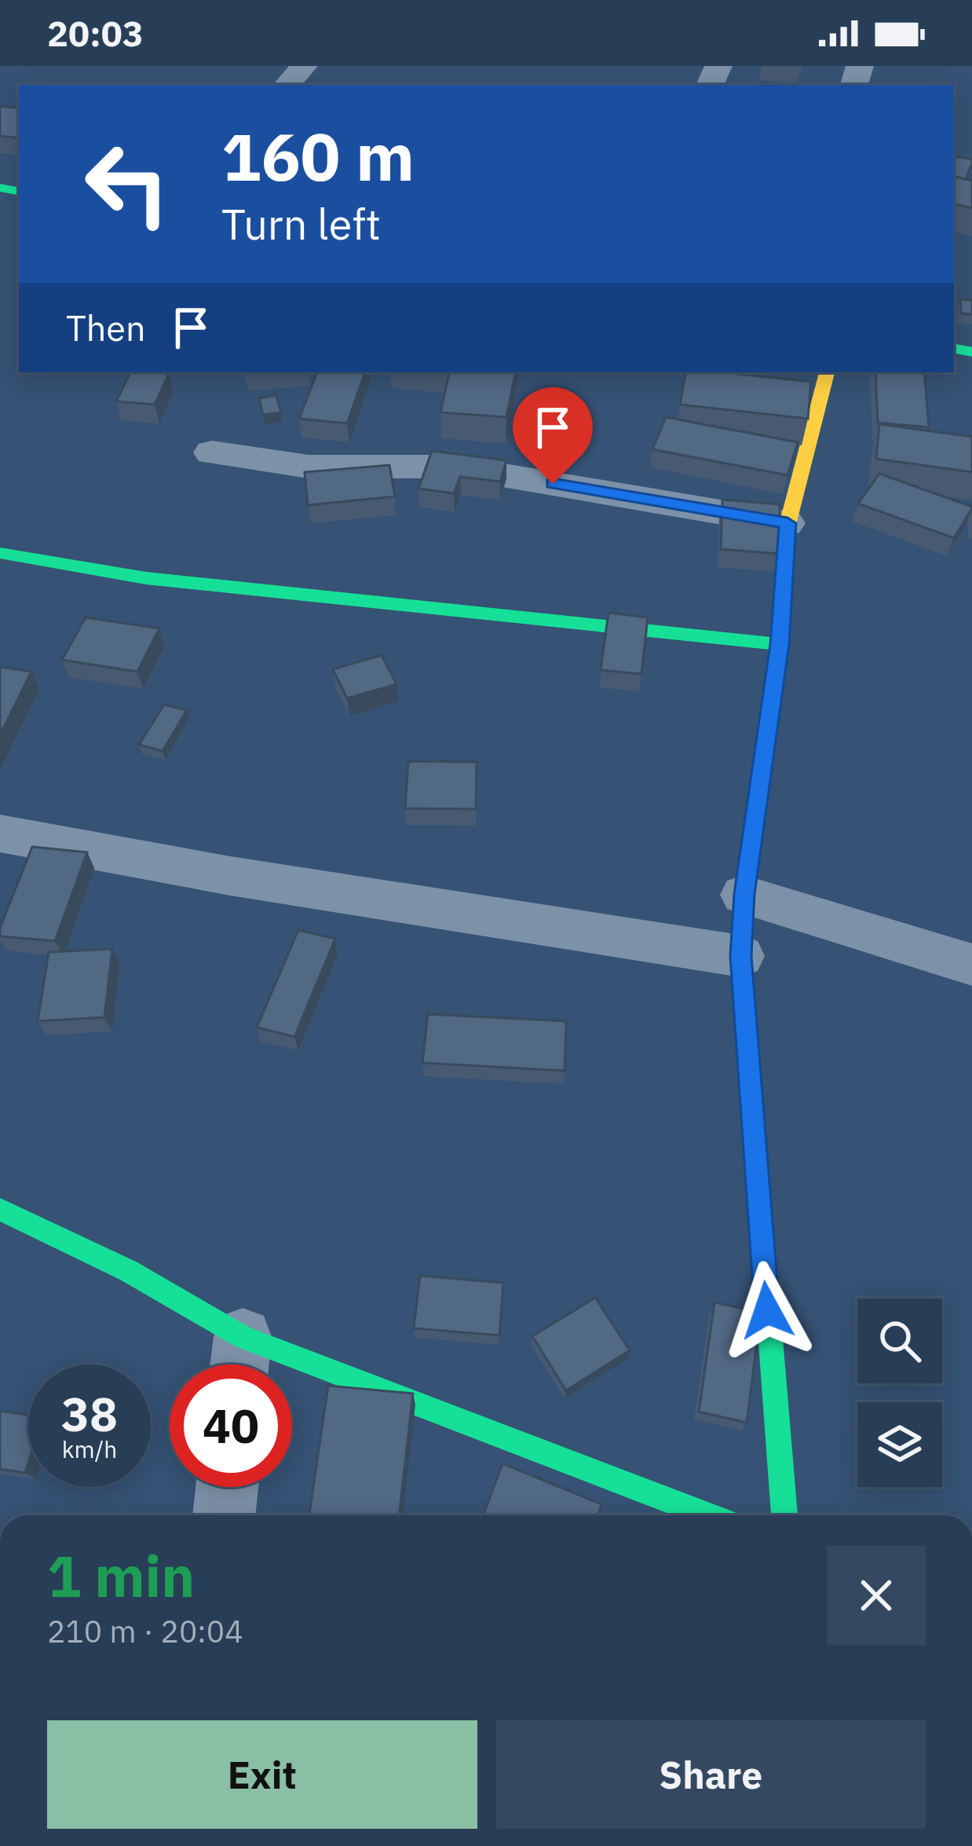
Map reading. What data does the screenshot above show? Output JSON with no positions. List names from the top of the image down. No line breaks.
{"page":{"status":"20:03","turn":["160 m","Turn left"],"then":"Then","speed":"38 km/h","limit":"40","heading":["1 min","210 m · 20:04"],"buttons":["Exit","Share"]}}
